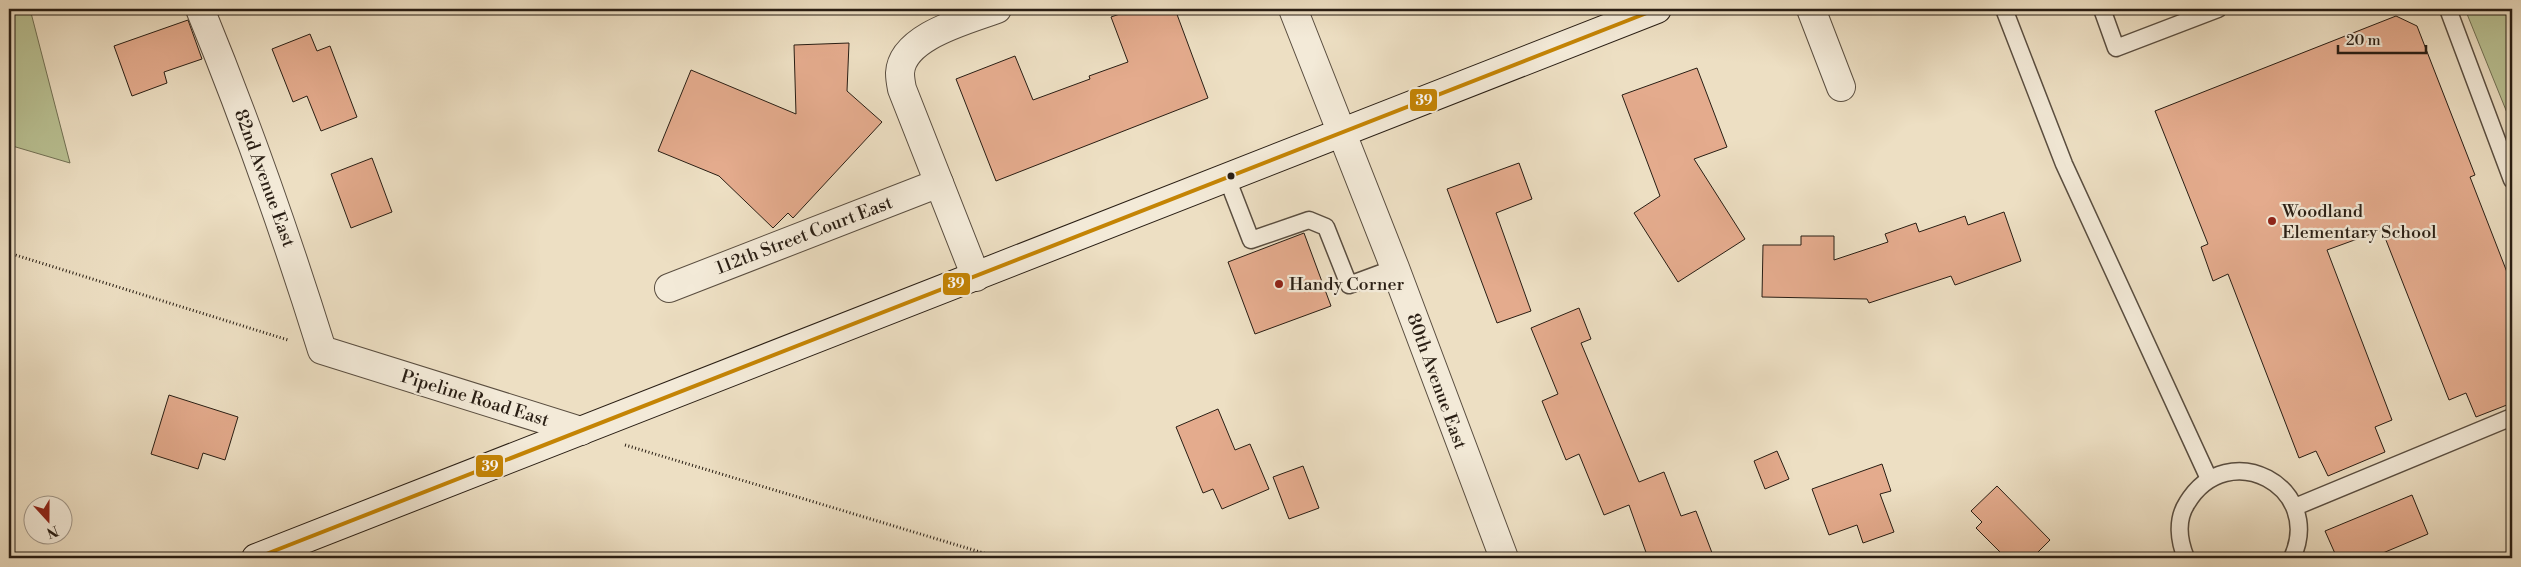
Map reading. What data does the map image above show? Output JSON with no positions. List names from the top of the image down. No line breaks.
{"streets":{"street":["82nd Avenue East","112th Street Court East","80th Avenue East","Pipeline Road East"]},"crossings":[["82nd Avenue East","Pipeline Road East"]],"places":["Woodland Elementary School","Handy Corner"],"lines":["transit line 39"],"scale_bar":"20 m","north":"bottom"}
